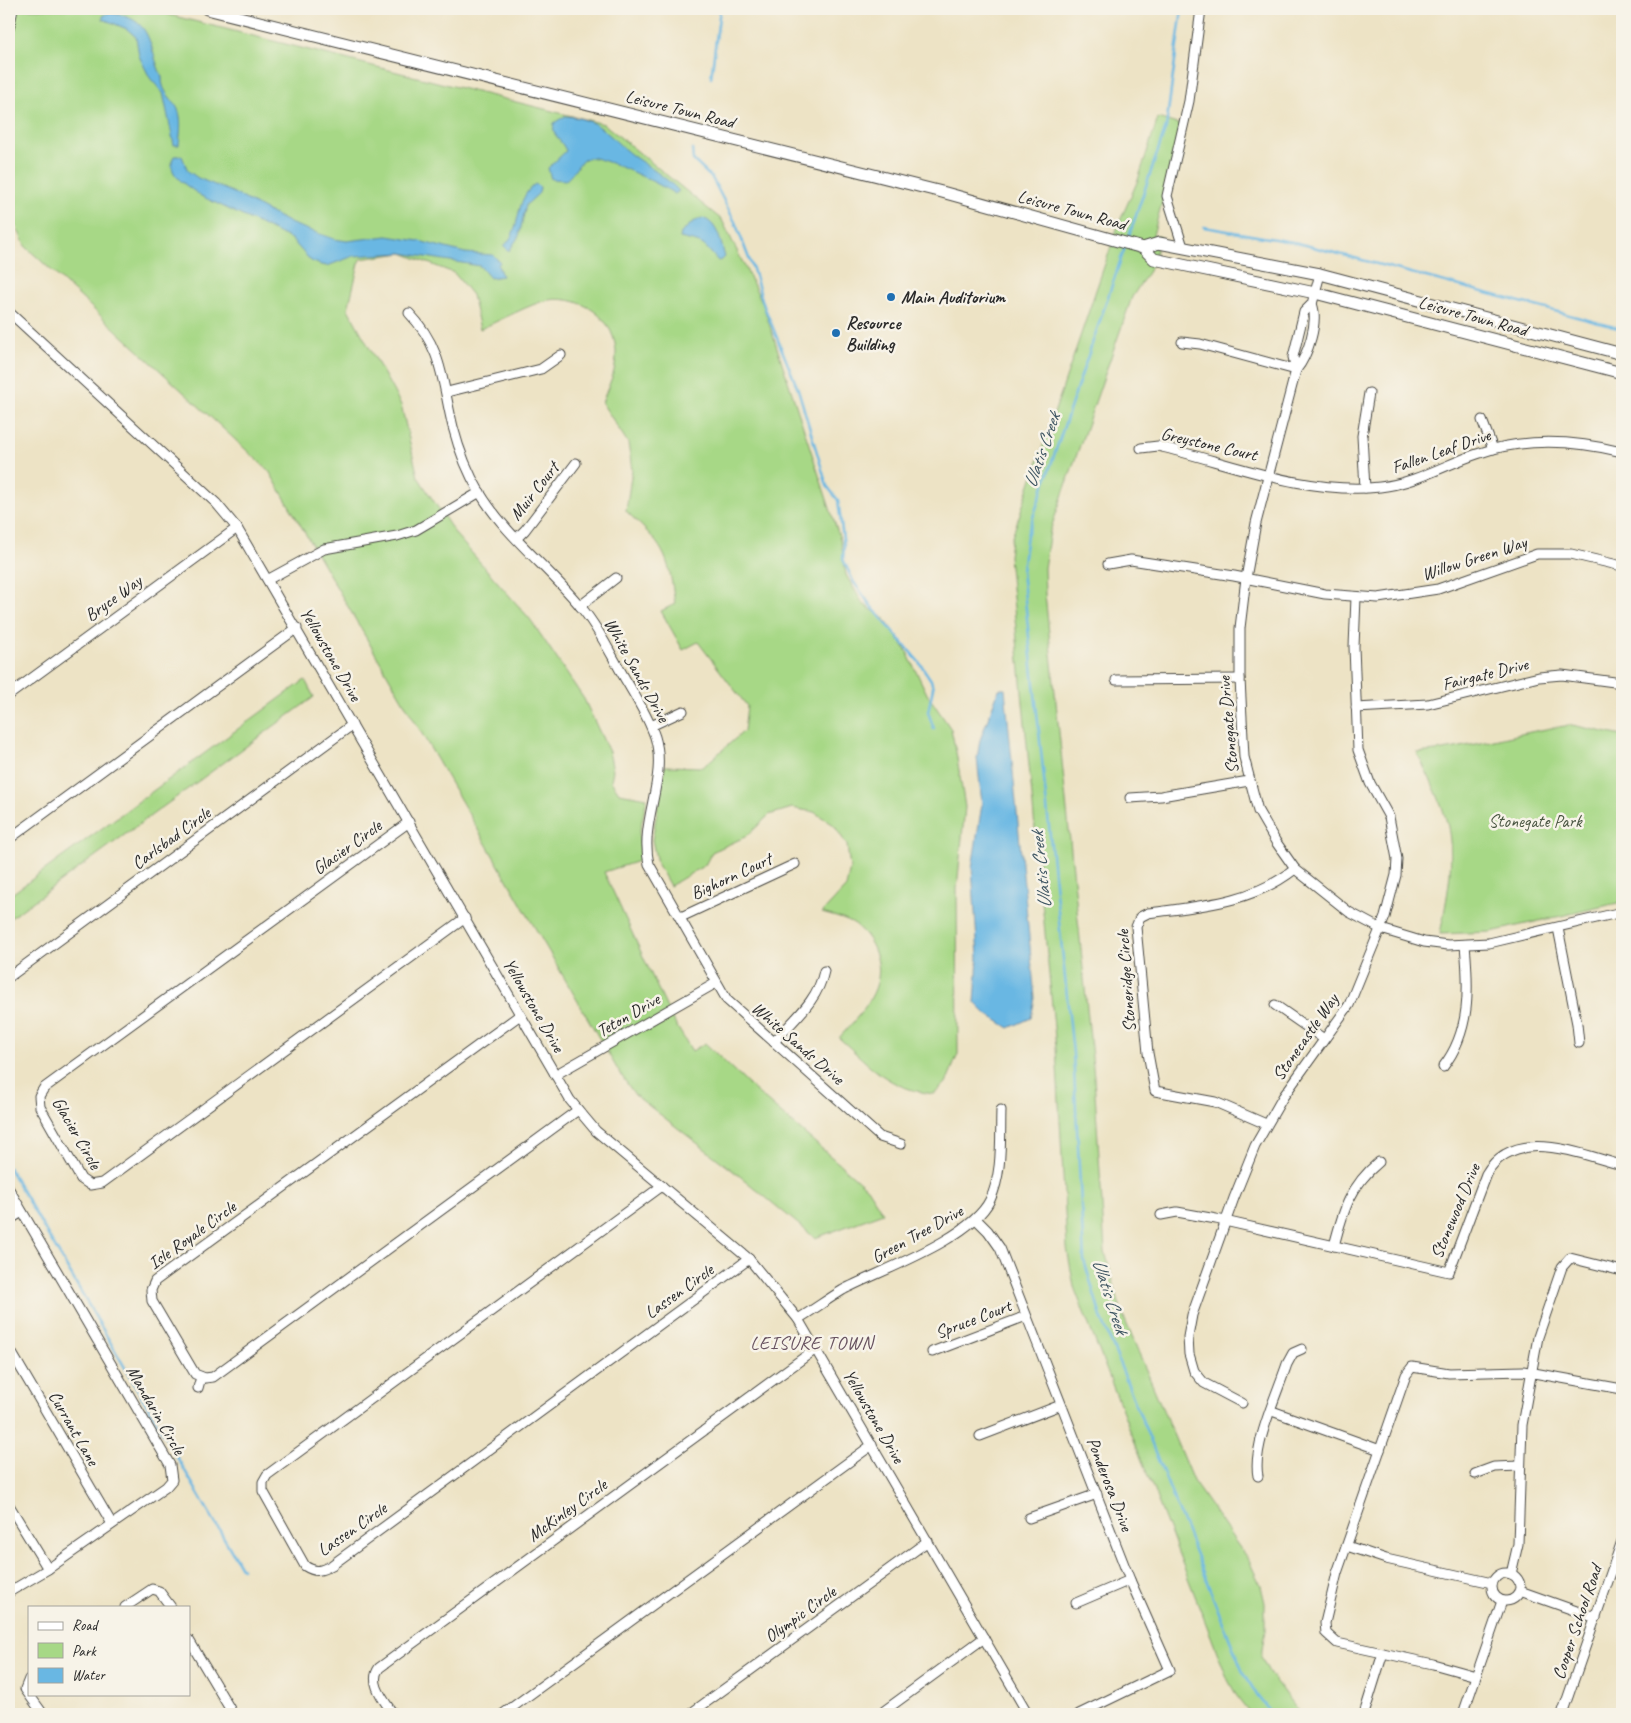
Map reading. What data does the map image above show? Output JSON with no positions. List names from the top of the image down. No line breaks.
{"streets":{"main road":["Leisure Town Road"],"street":["Greystone Court","Fallen Leaf Drive","Muir Court","Willow Green Way","Bryce Way","Yellowstone Drive","White Sands Drive","Fairgate Drive","Stonegate Drive","Carlsbad Circle","Glacier Circle","Bighorn Court","Stoneridge Circle","Teton Drive","Stonecastle Way","Stonewood Drive","Green Tree Drive","Isle Royale Circle","Lassen Circle","Spruce Court","Mandarin Circle","Currant Lane","Ponderosa Drive","McKinley Circle","Olympic Circle","Cooper School Road"]},"crossings":[["Leisure Town Road","Stonegate Drive"],["Greystone Court","Fallen Leaf Drive"],["Greystone Court","Stonegate Drive"],["Fallen Leaf Drive","Stonegate Drive"],["Muir Court","White Sands Drive"],["Willow Green Way","Stonegate Drive"],["Willow Green Way","Stonecastle Way"],["Bryce Way","Yellowstone Drive"],["Yellowstone Drive","Carlsbad Circle"],["Yellowstone Drive","Glacier Circle"],["Yellowstone Drive","Teton Drive"],["Yellowstone Drive","Green Tree Drive"],["Yellowstone Drive","Isle Royale Circle"],["Yellowstone Drive","Lassen Circle"],["Yellowstone Drive","McKinley Circle"],["Yellowstone Drive","Olympic Circle"],["White Sands Drive","Bighorn Court"],["White Sands Drive","Teton Drive"],["Fairgate Drive","Stonecastle Way"],["Stonegate Drive","Stoneridge Circle"],["Stonegate Drive","Stonecastle Way"],["Stoneridge Circle","Stonecastle Way"],["Stonecastle Way","Stonewood Drive"],["Green Tree Drive","Ponderosa Drive"],["Spruce Court","Ponderosa Drive"],["Mandarin Circle","Currant Lane"]],"districts":["LEISURE TOWN"],"water":["Ulatis Creek"],"parks":["Stonegate Park"],"places":["Main Auditorium","Resource Building"],"legend":["Road","Park","Water"]}
